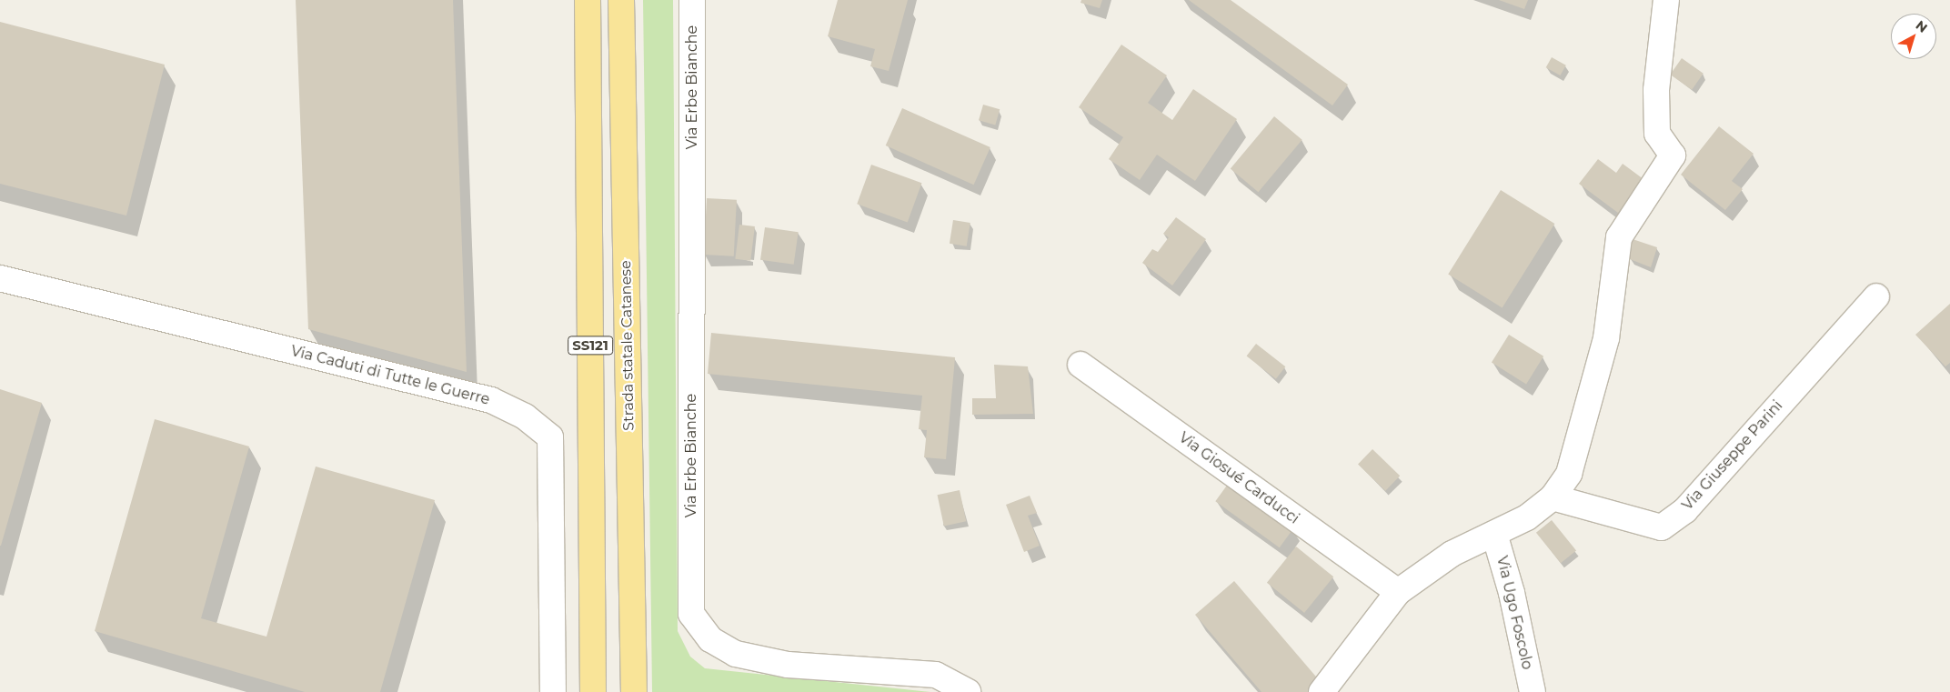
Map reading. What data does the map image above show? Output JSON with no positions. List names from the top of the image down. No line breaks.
{"streets":{"main road":["SS121","Strada statale Catanese"],"street":["Via Erbe Bianche","Via Caduti di Tutte le Guerre","Via Giuseppe Parini","Via Giosué Carducci","Via Ugo Foscolo"]},"north":"top right"}
